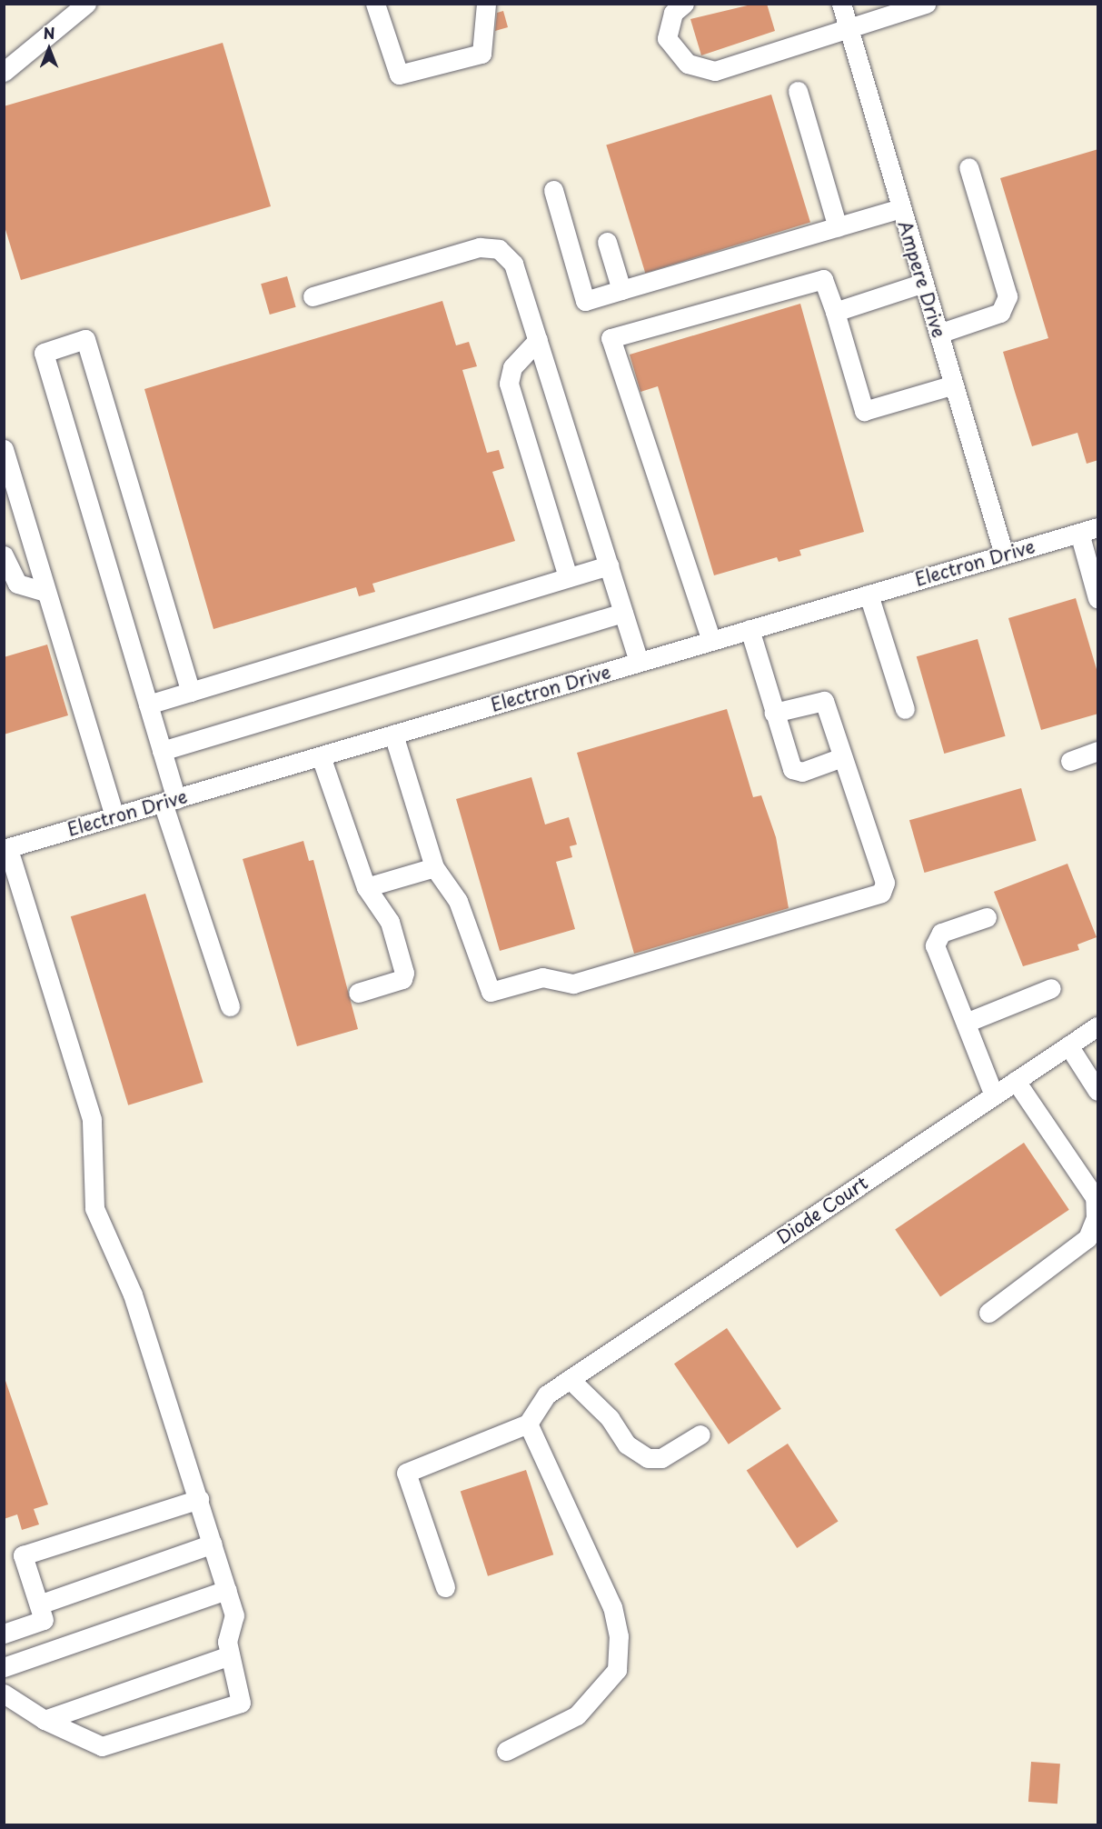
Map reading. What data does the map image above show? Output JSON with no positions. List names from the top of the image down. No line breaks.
{"streets":{"street":["Ampere Drive","Electron Drive","Diode Court"]},"crossings":[["Ampere Drive","Electron Drive"]],"north":"top"}
